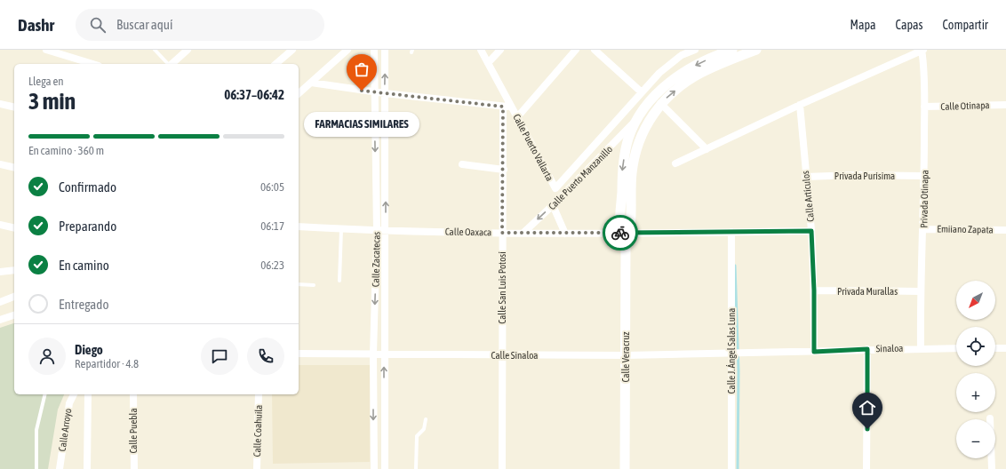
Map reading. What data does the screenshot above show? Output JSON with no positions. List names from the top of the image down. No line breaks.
{"streets":{"street":["Calle Otinapa","Calle Puerto Vallarta","Privada Purísima","Calle Puerto Manzanillo","Calle Artículos","Privada Otinapa","Emiiano Zapata","Calle Oaxaca","Calle Zacatecas","Calle San Luis Potosí","Privada Murallas","Sinaloa","Calle J. Ángel Salas Luna","Calle Sinaloa","Calle Veracruz","Calle Arroyo","Calle Puebla","Calle Coahuila"]},"crossings":[["Calle Otinapa","Privada Otinapa"],["Privada Purísima","Calle Artículos"],["Privada Purísima","Privada Otinapa"],["Calle Puerto Manzanillo","Calle Oaxaca"],["Calle Artículos","Calle Oaxaca"],["Calle Artículos","Privada Murallas"],["Calle Artículos","Sinaloa"],["Privada Otinapa","Emiiano Zapata"],["Privada Otinapa","Privada Murallas"],["Privada Otinapa","Sinaloa"],["Calle Oaxaca","Calle Zacatecas"],["Calle Oaxaca","Calle San Luis Potosí"],["Calle Oaxaca","Calle J. Ángel Salas Luna"],["Calle Oaxaca","Calle Veracruz"],["Calle Zacatecas","Calle Sinaloa"],["Calle San Luis Potosí","Calle Sinaloa"],["Sinaloa","Calle J. Ángel Salas Luna"],["Sinaloa","Calle Sinaloa"],["Calle J. Ángel Salas Luna","Calle Sinaloa"],["Calle Sinaloa","Calle Veracruz"]],"places":["FARMACIAS SIMILARES"],"north":"bottom left","page":{"header":"Dashr","search":"Buscar aquí","nav":["Mapa","Capas","Compartir"],"heading":["3 min","Llega en","06:37–06:42"],"panel":["Diego","Repartidor · 4.8"],"bubble":"FARMACIAS SIMILARES","bar":"En camino · 360 m","list":[["Confirmado","06:05"],["Preparando","06:17"],["En camino","06:23"],"Entregado"],"map_buttons":["+","−"]}}
